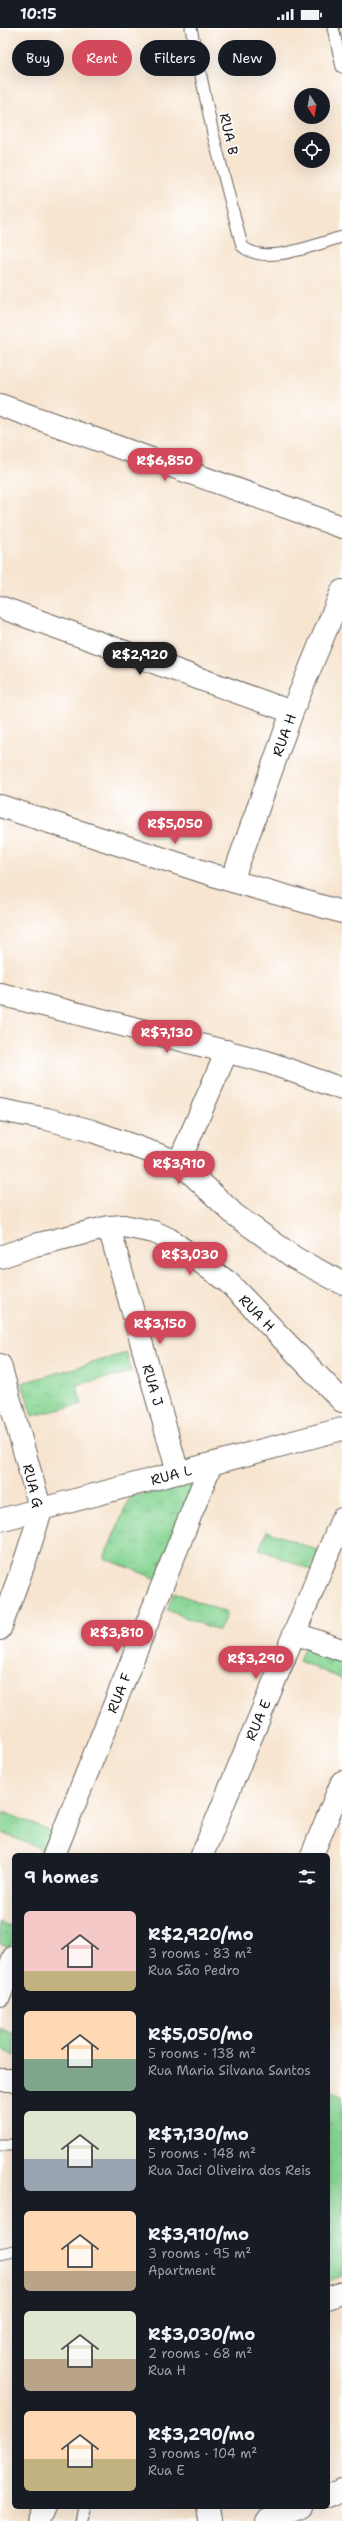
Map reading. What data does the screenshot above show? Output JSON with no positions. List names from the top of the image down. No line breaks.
{"streets":{"street":["RUA H","RUA J","RUA L","RUA G","RUA F","RUA E"],"lane":["RUA B"]},"crossings":[["RUA H","RUA J"],["RUA J","RUA L"],["RUA L","RUA G"],["RUA L","RUA F"]],"north":"bottom","page":{"status":"10:15","chip":["Buy","Rent","Filters","New"],"price":["R$6,850","R$2,920","R$5,050","R$7,130","R$3,910","R$3,030","R$3,150","R$3,810","R$3,290"],"heading":"9 homes","list":[{"name":"R$2,920/mo","note":"3 rooms · 83 m² · Rua São Pedro"},{"name":"R$5,050/mo","note":"5 rooms · 138 m² · Rua Maria Silvana Santos"},{"name":"R$7,130/mo","note":"5 rooms · 148 m² · Rua Jaci Oliveira dos Reis"},{"name":"R$3,910/mo","note":"3 rooms · 95 m² · Apartment"},{"name":"R$3,030/mo","note":"2 rooms · 68 m² · Rua H"},{"name":"R$3,290/mo","note":"3 rooms · 104 m² · Rua E"}]}}
